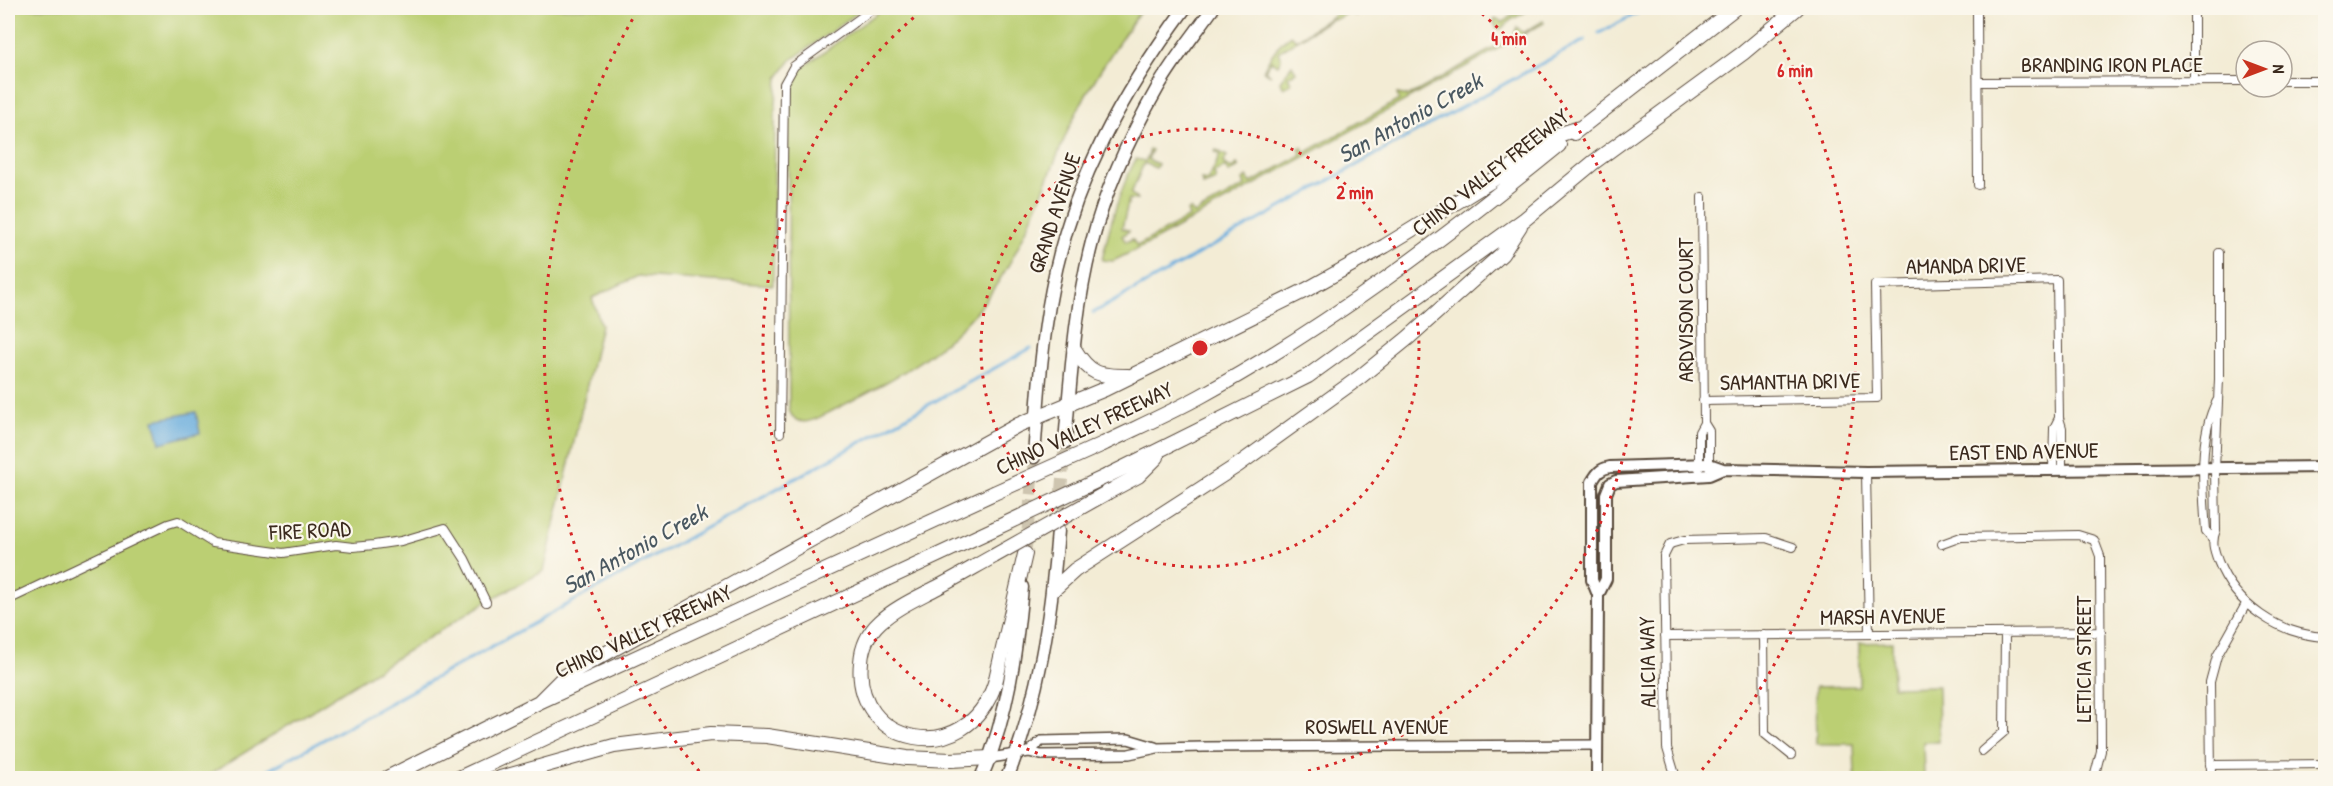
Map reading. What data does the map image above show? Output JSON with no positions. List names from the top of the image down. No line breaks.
{"streets":{"highway":["CHINO VALLEY FREEWAY"],"main road":["GRAND AVENUE","EAST END AVENUE"],"street":["BRANDING IRON PLACE","AMANDA DRIVE","ARDVISON COURT","SAMANTHA DRIVE","FIRE ROAD","MARSH AVENUE","LETICIA STREET","ALICIA WAY","ROSWELL AVENUE"]},"crossings":[["AMANDA DRIVE","SAMANTHA DRIVE"],["AMANDA DRIVE","EAST END AVENUE"],["ARDVISON COURT","SAMANTHA DRIVE"],["ARDVISON COURT","EAST END AVENUE"],["MARSH AVENUE","LETICIA STREET"],["MARSH AVENUE","ALICIA WAY"]],"water":["San Antonio Creek"],"north":"right","rings":["4 min","6 min","2 min"]}
